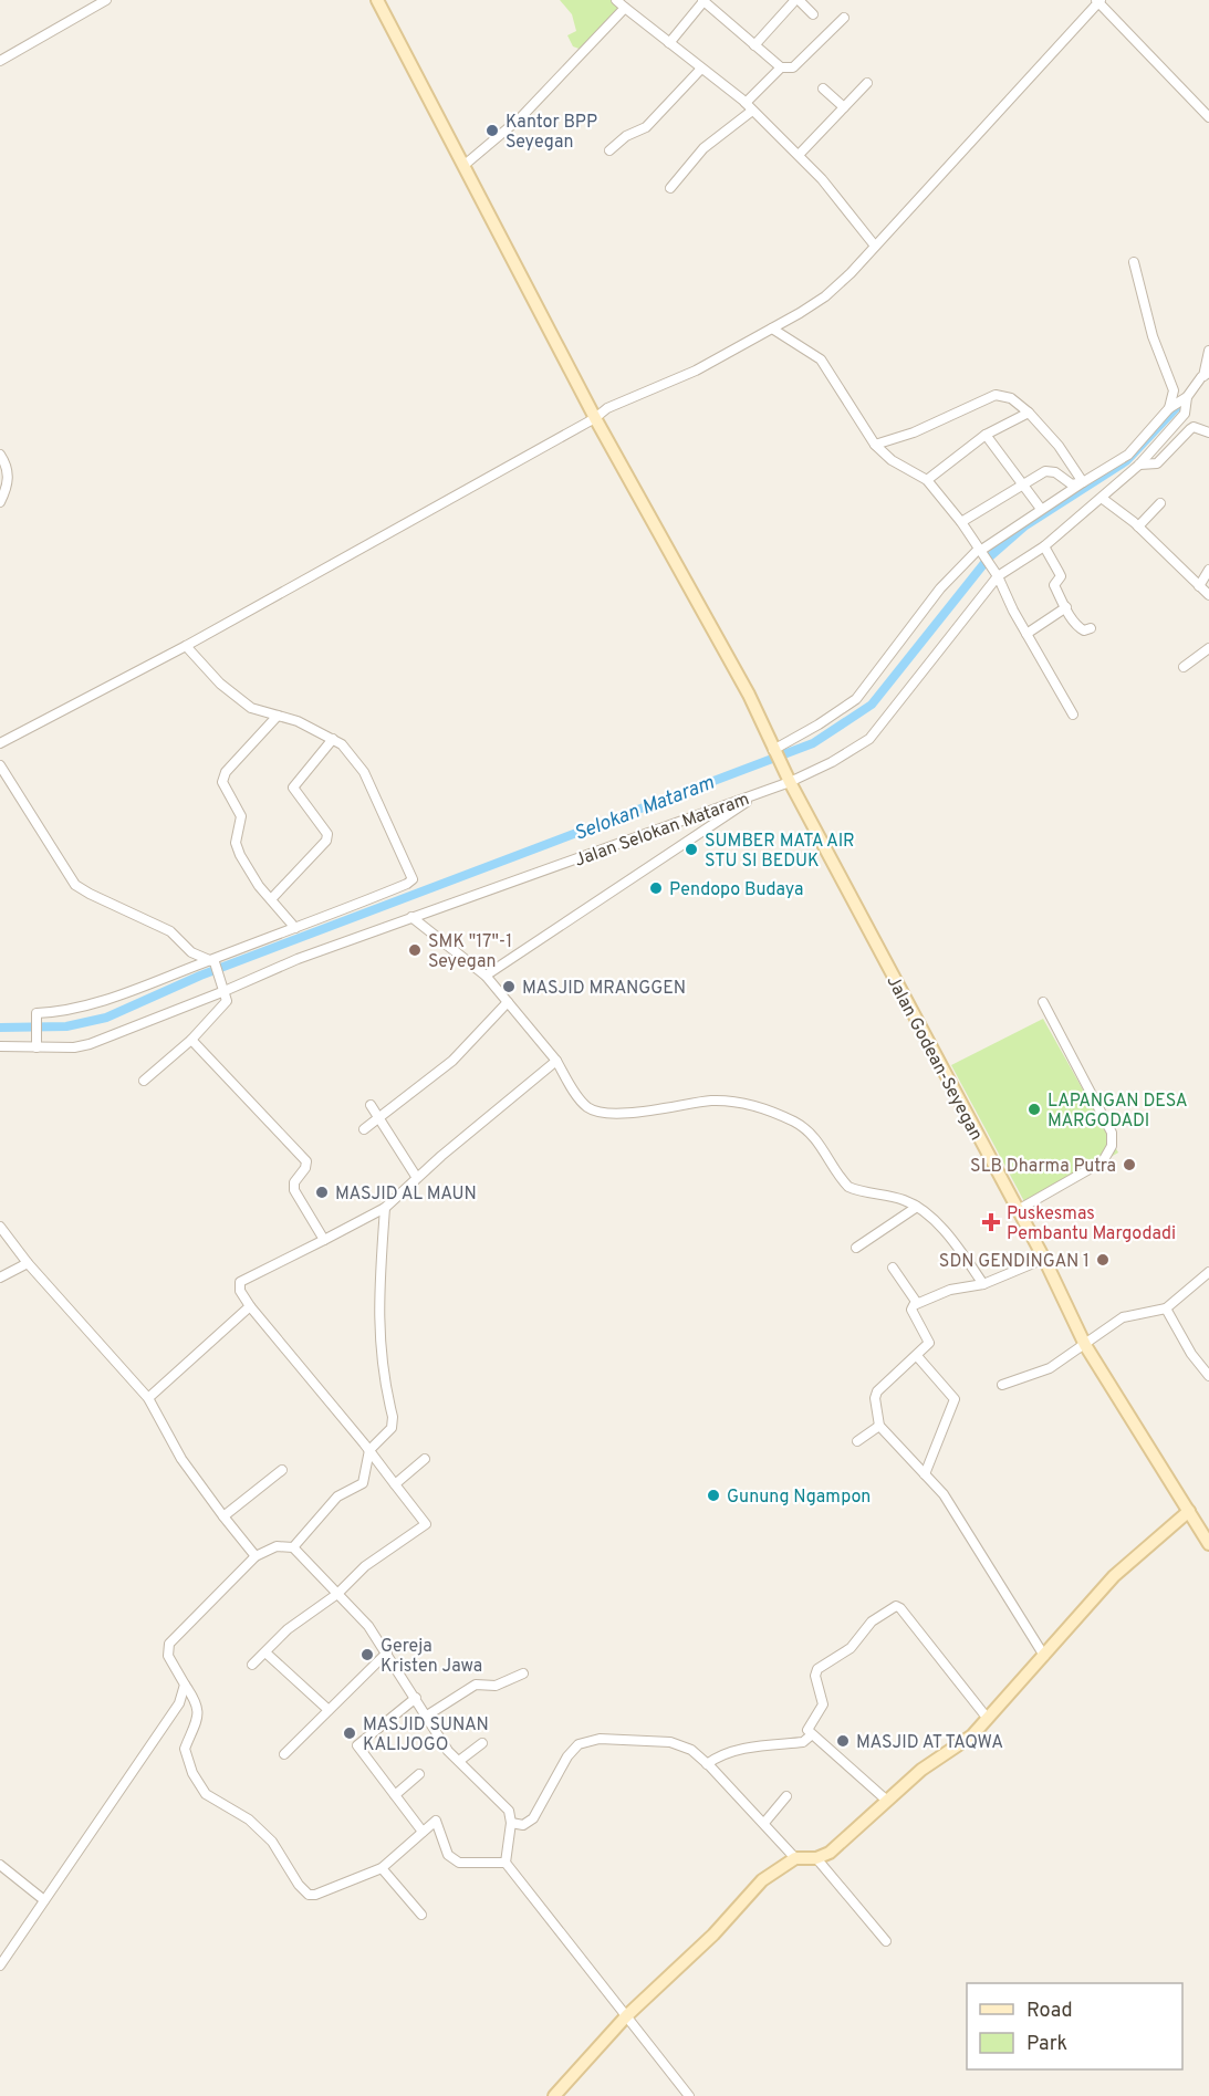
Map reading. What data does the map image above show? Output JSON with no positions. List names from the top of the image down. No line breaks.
{"streets":{"main road":["Jalan Godean-Seyegan"],"street":["Jalan Selokan Mataram"]},"crossings":[["Jalan Selokan Mataram","Jalan Godean-Seyegan"]],"water":["Selokan Mataram"],"places":{"other":["Kantor BPP Seyegan","SUMBER MATA AIR STU SI BEDUK","Pendopo Budaya","SMK \"17\"-1 Seyegan","MASJID MRANGGEN","LAPANGAN DESA MARGODADI","SLB Dharma Putra","MASJID AL MAUN","SDN GENDINGAN 1","Gunung Ngampon","Gereja Kristen Jawa","MASJID SUNAN KALIJOGO","MASJID AT TAQWA"],"health":["Puskesmas Pembantu Margodadi"]},"legend":["Road","Park"]}
